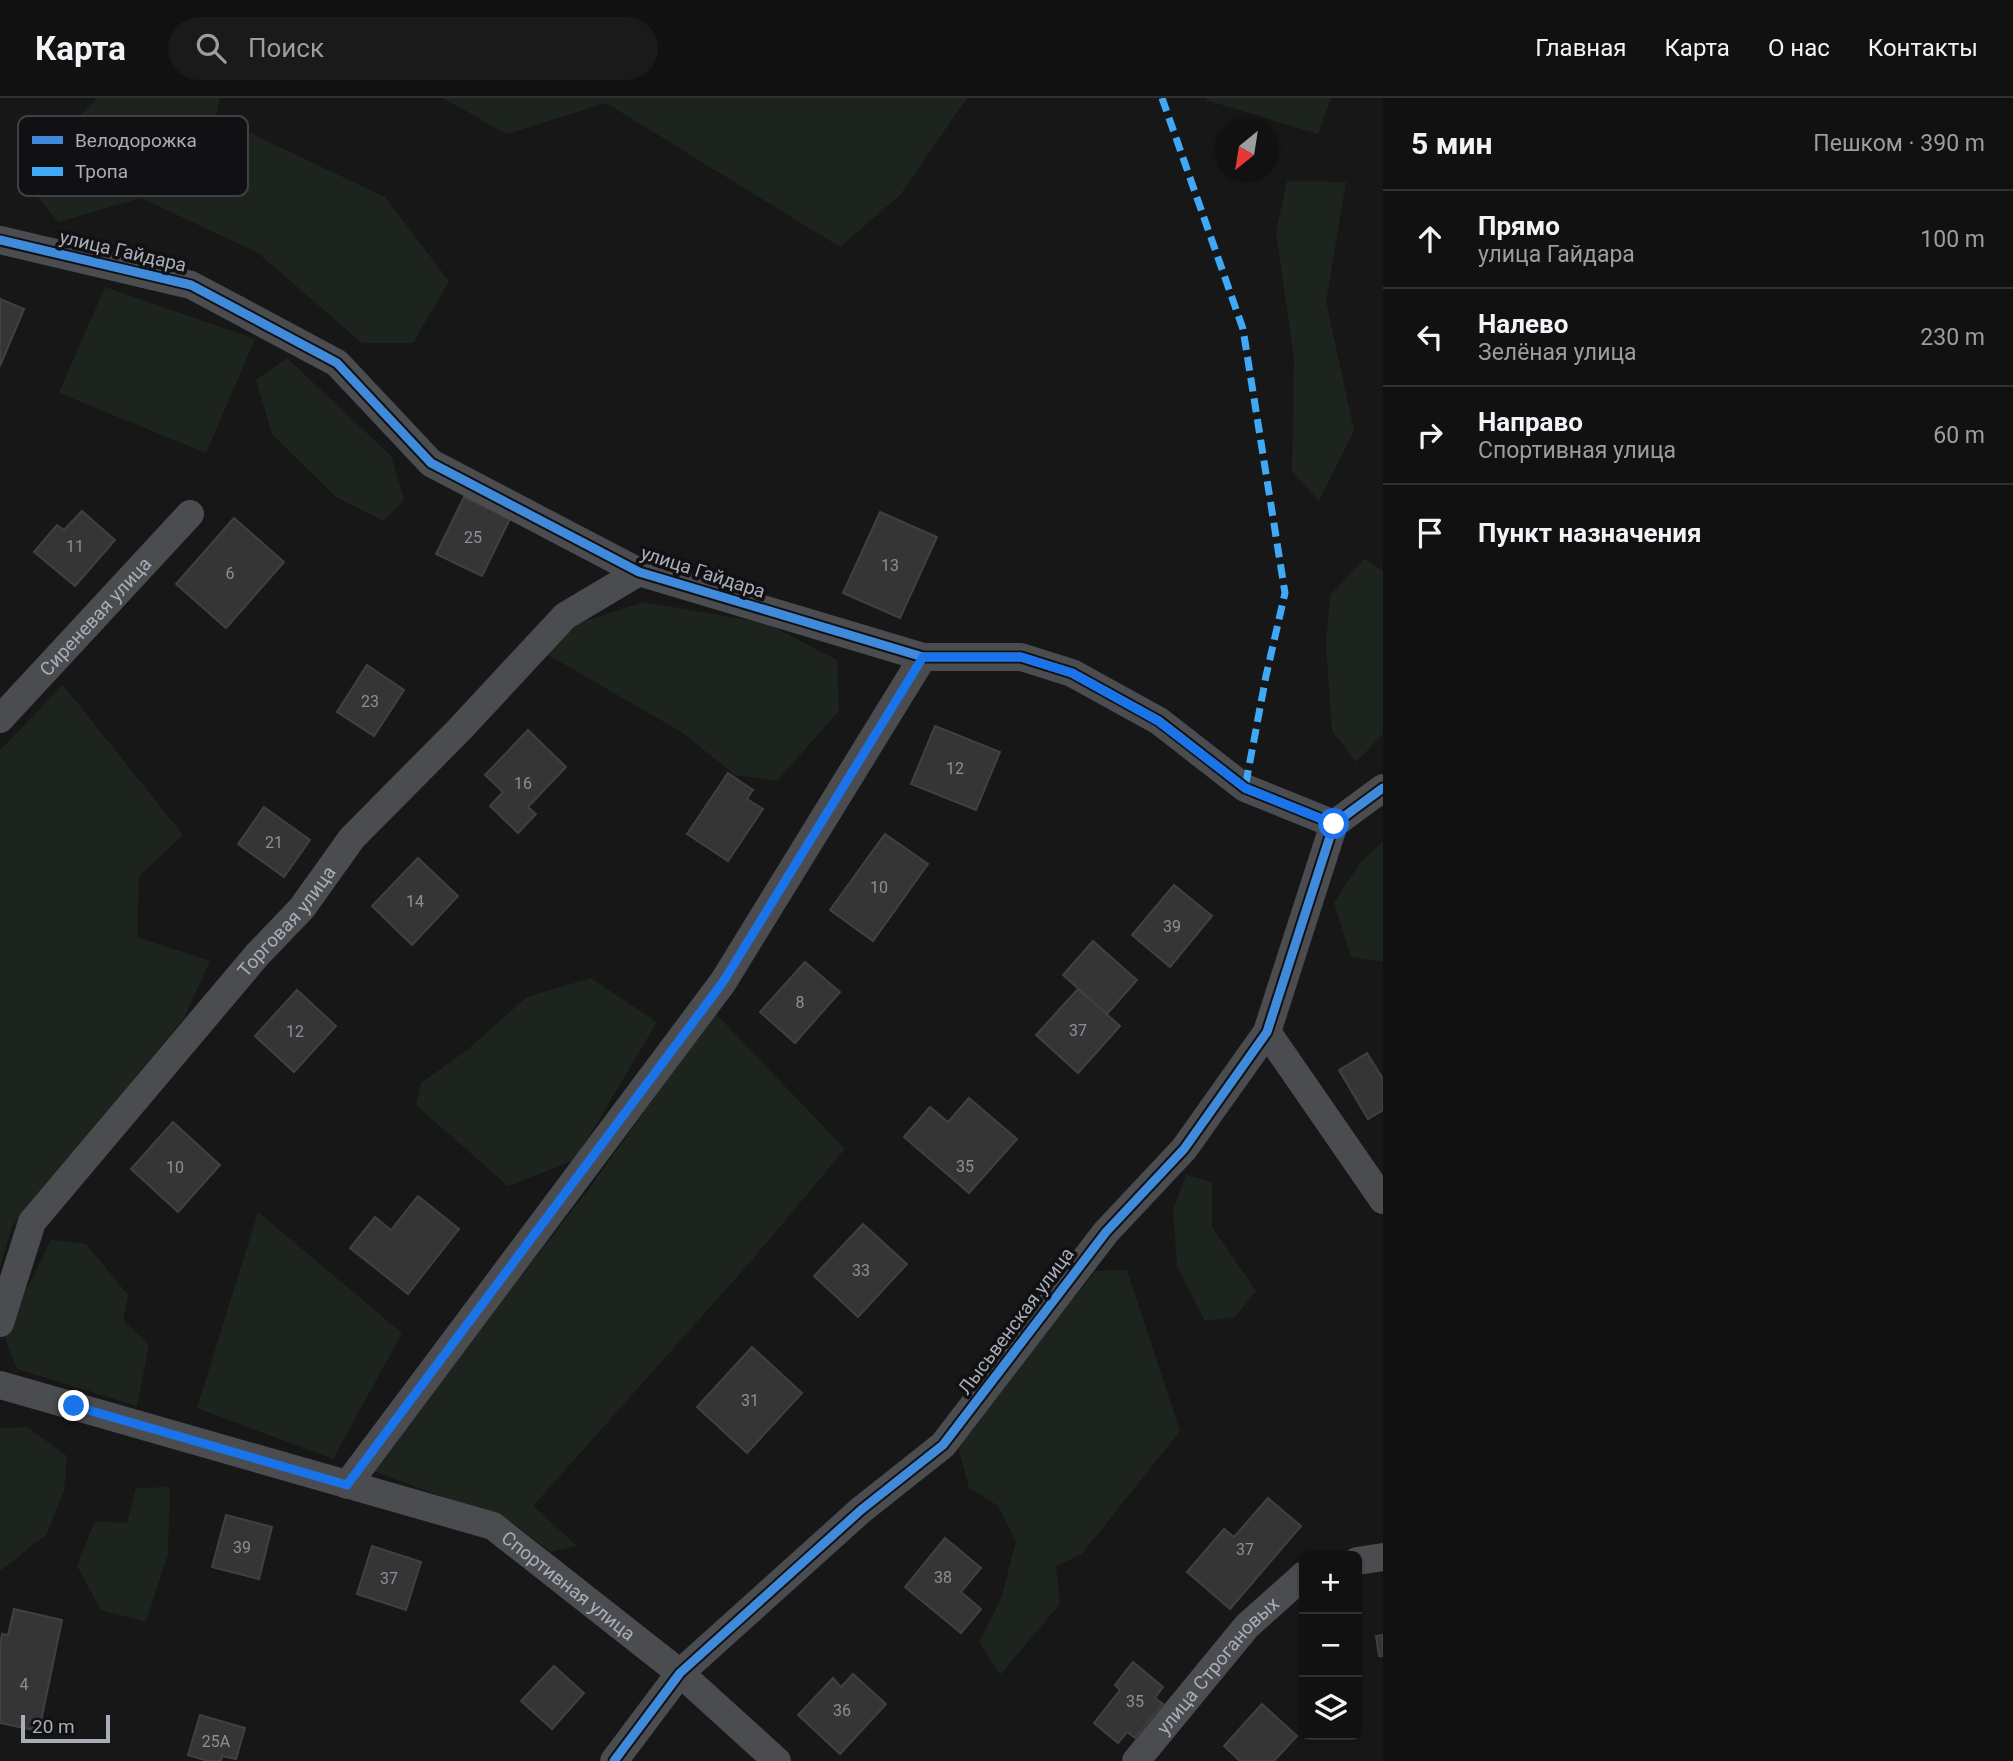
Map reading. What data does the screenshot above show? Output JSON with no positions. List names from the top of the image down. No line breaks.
{"streets":{"street":["улица Гайдара","Сиреневая улица","Торговая улица","Лысьвенская улица","Спортивная улица","улица Строгановых"]},"crossings":[["улица Гайдара","Торговая улица"],["улица Гайдара","Лысьвенская улица"],["Лысьвенская улица","Спортивная улица"]],"house_numbers":["25","11","13","6","23","12","16","21","10","14","39","8","37","12","35","10","33","31","39","37","38","37","4","35","36","25А"],"legend":["Велодорожка","Тропа"],"scale_bar":"20 m","north":"bottom left","page":{"header":"Карта","search":"Поиск","nav":["Главная","Карта","О нас","Контакты"],"heading":["5 мин","Пешком · 390 m"],"list":[["Прямо","улица Гайдара","100 m"],["Налево","Зелёная улица","230 m"],["Направо","Спортивная улица","60 m"],"Пункт назначения"],"map_buttons":["+","−"],"scale":"20 m"}}
